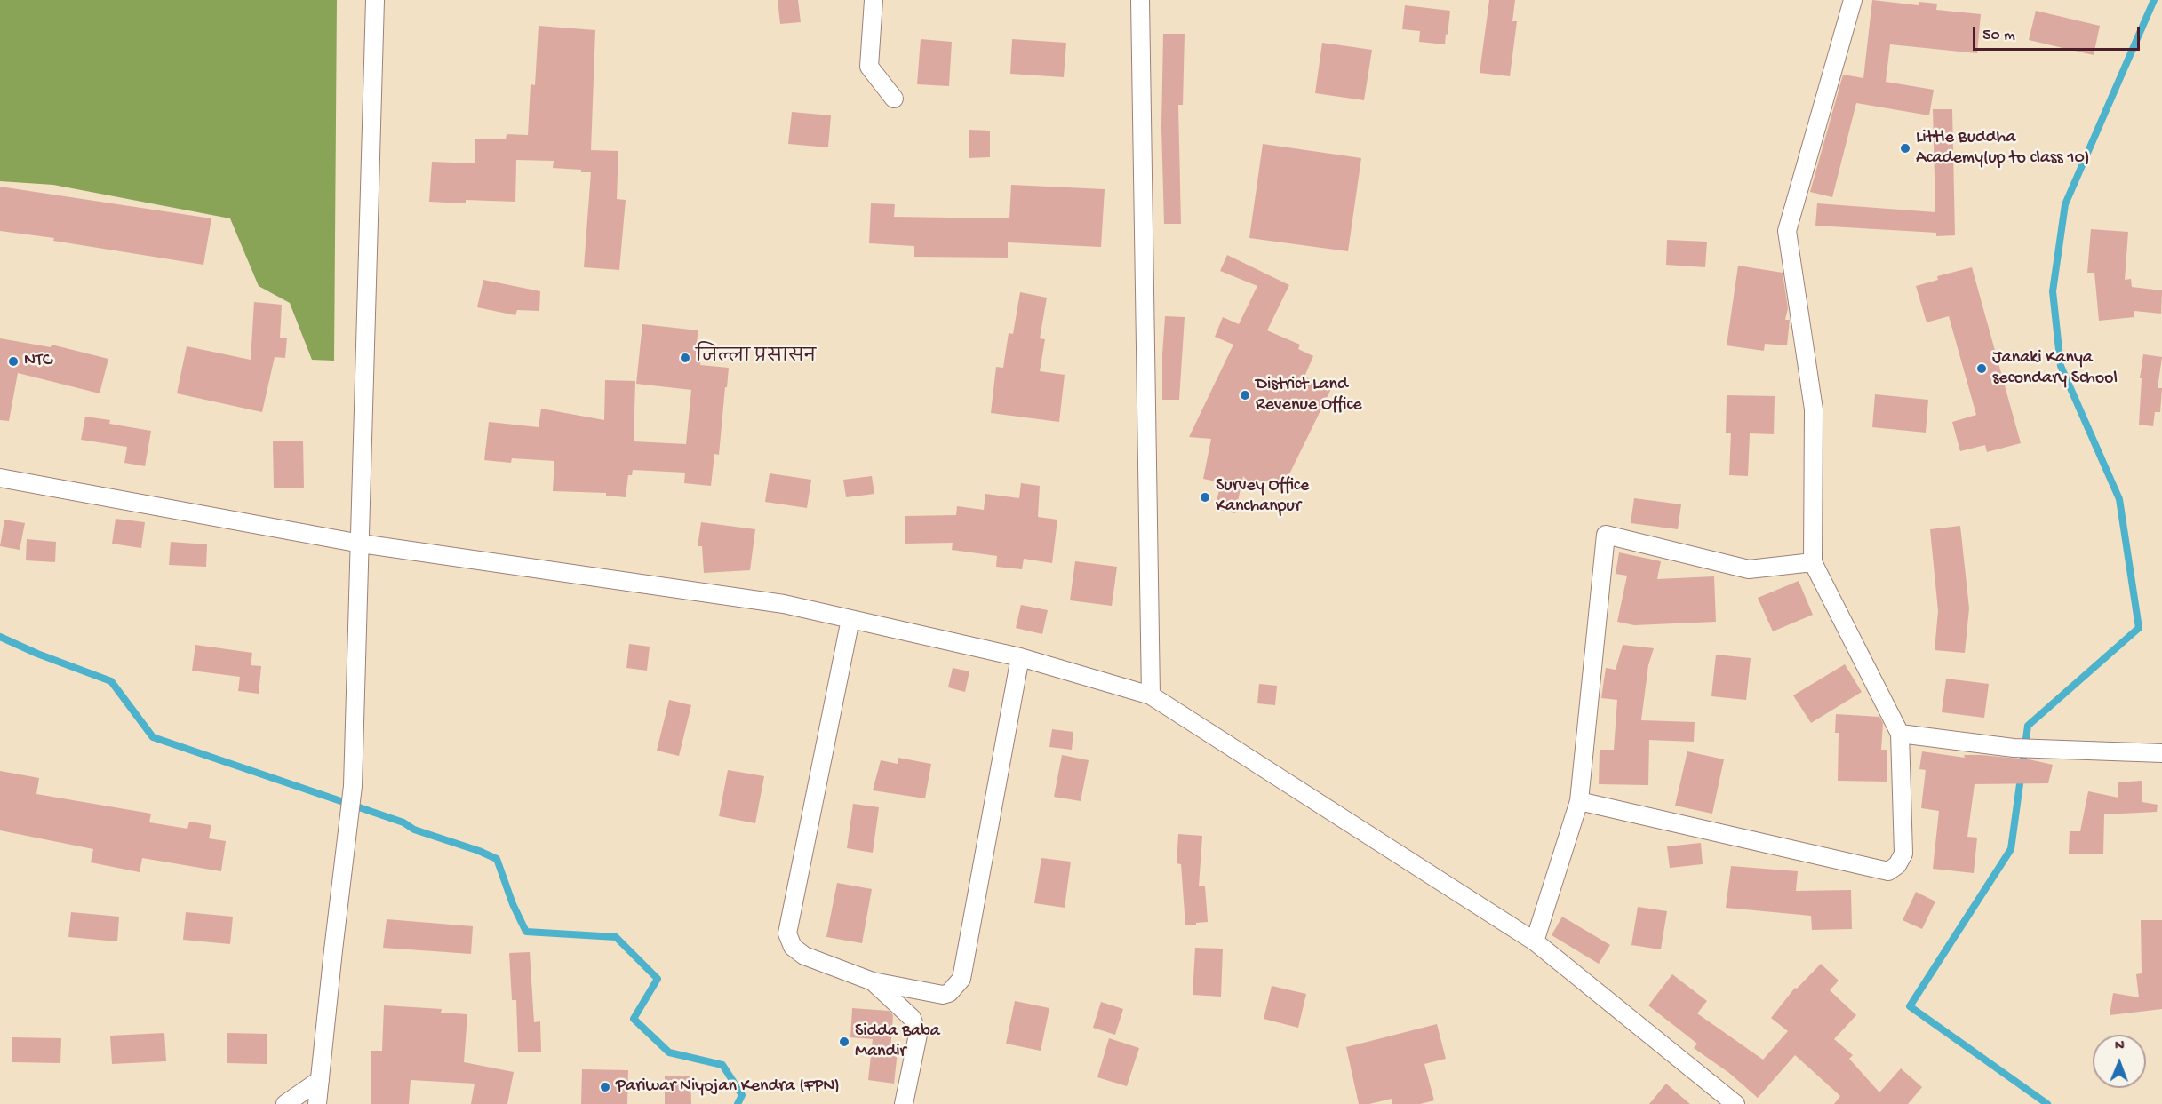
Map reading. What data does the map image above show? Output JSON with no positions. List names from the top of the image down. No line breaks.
{"places":["Little Buddha Academy(up to class 10)","जिल्ला प्रसासन","NTC","Janaki Kanya secondary School","District Land Revenue Office","Survey Office Kanchanpur","Sidda Baba Mandir","Pariwar Niyojan Kendra (FPN)"],"scale_bar":"50 m","north":"top"}
